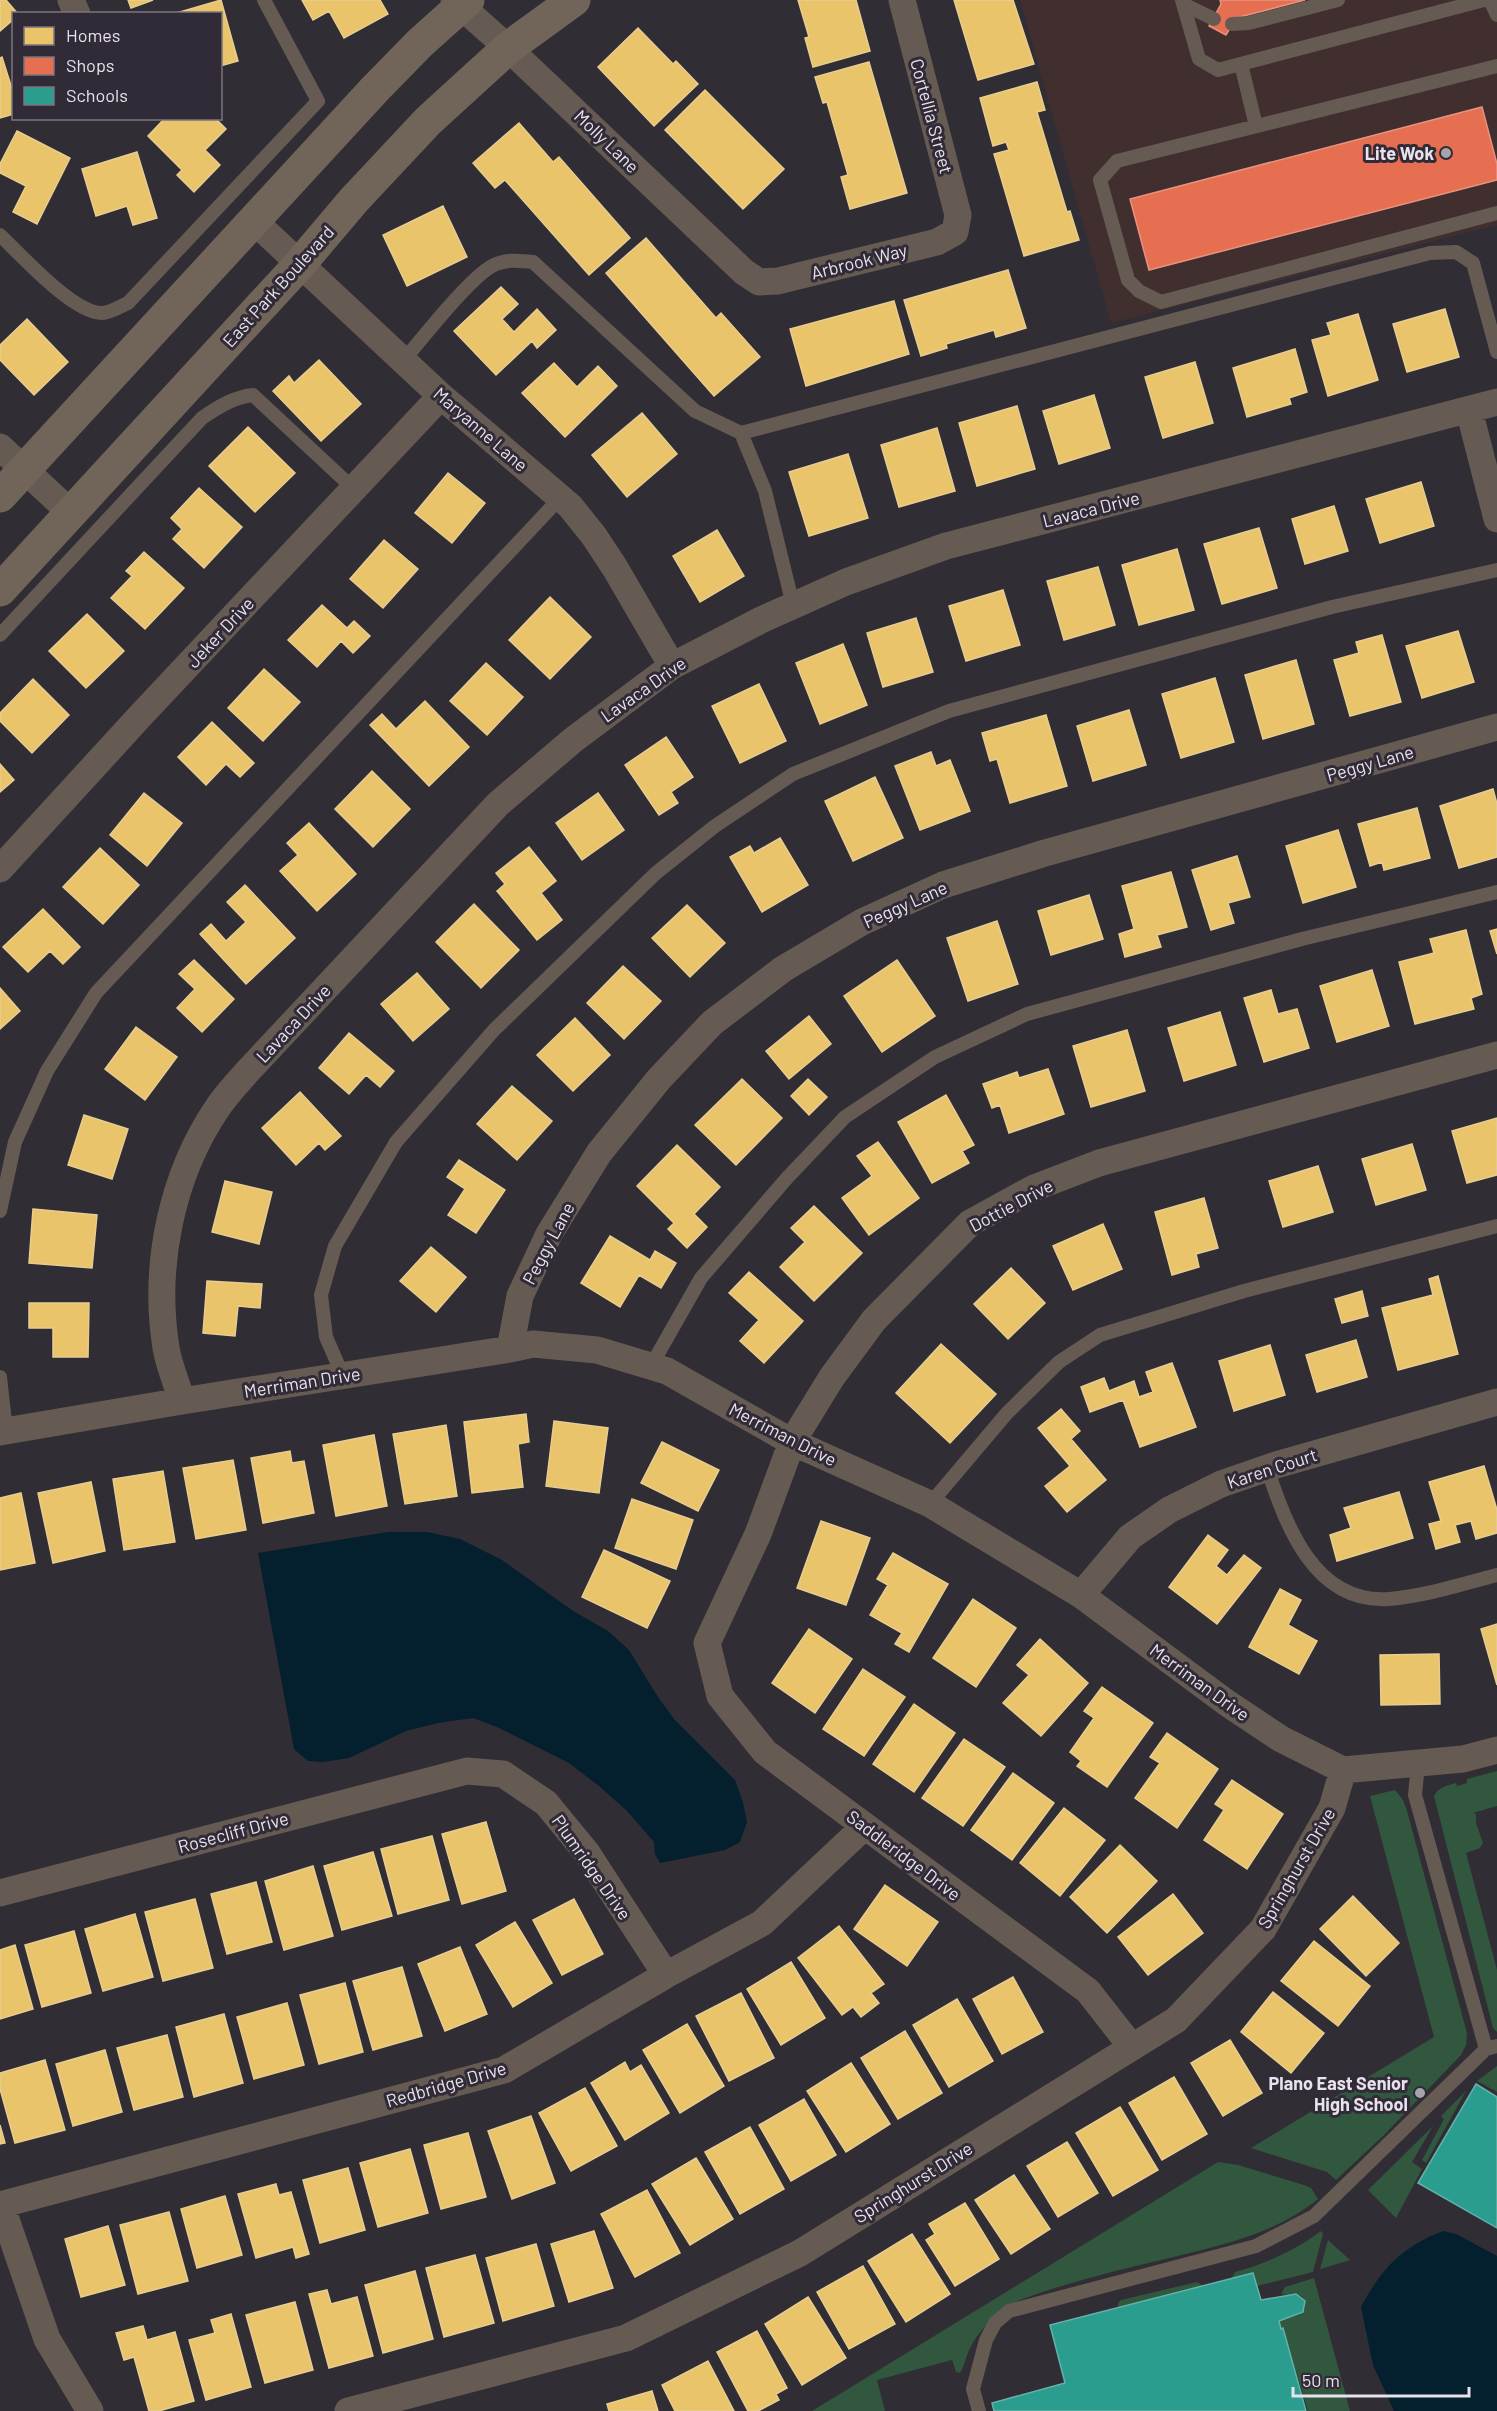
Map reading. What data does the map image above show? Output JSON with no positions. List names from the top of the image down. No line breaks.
{"streets":{"main road":["East Park Boulevard"],"street":["Cortellia Street","Molly Lane","Arbrook Way","Maryanne Lane","Lavaca Drive","Jeker Drive","Peggy Lane","Dottie Drive","Merriman Drive","Karen Court","Rosecliff Drive","Saddleridge Drive","Plumridge Drive","Springhurst Drive","Redbridge Drive"]},"crossings":[["Cortellia Street","Arbrook Way"],["Molly Lane","Arbrook Way"],["Molly Lane","East Park Boulevard"],["East Park Boulevard","Maryanne Lane"],["Maryanne Lane","Lavaca Drive"],["Maryanne Lane","Jeker Drive"],["Lavaca Drive","Merriman Drive"],["Peggy Lane","Merriman Drive"],["Dottie Drive","Merriman Drive"],["Dottie Drive","Saddleridge Drive"],["Merriman Drive","Karen Court"],["Merriman Drive","Springhurst Drive"],["Rosecliff Drive","Plumridge Drive"],["Saddleridge Drive","Springhurst Drive"],["Saddleridge Drive","Redbridge Drive"],["Plumridge Drive","Redbridge Drive"]],"places":["Lite Wok","Plano East Senior High School"],"legend":["Homes","Shops","Schools"],"scale_bar":"50 m"}
